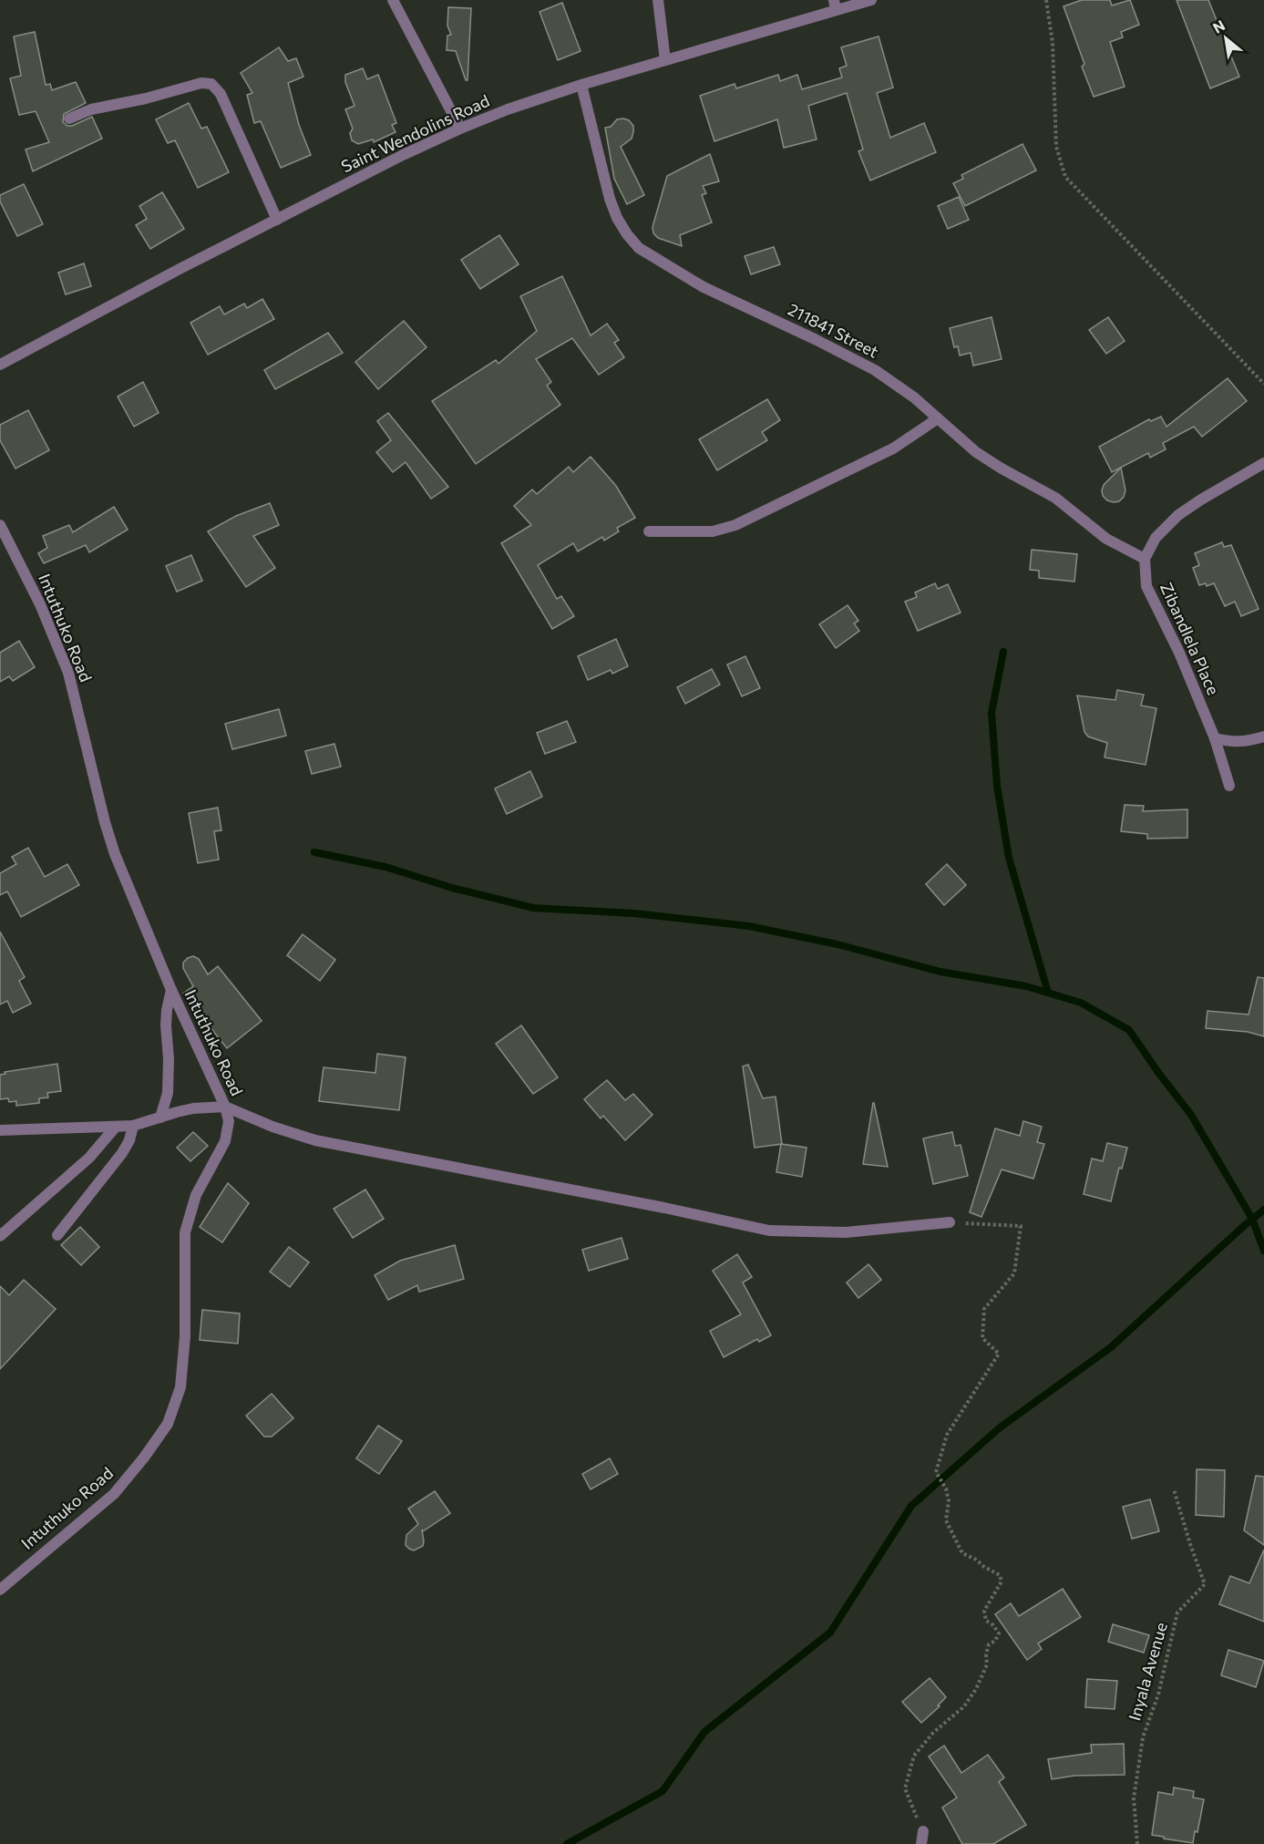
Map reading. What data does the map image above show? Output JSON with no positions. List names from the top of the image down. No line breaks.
{"streets":{"street":["Saint Wendolins Road","211841 Street","Intuthuko Road","Zibandlela Place"],"path":["Inyala Avenue"]},"crossings":[["Saint Wendolins Road","211841 Street"],["211841 Street","Zibandlela Place"]],"north":"top left"}
